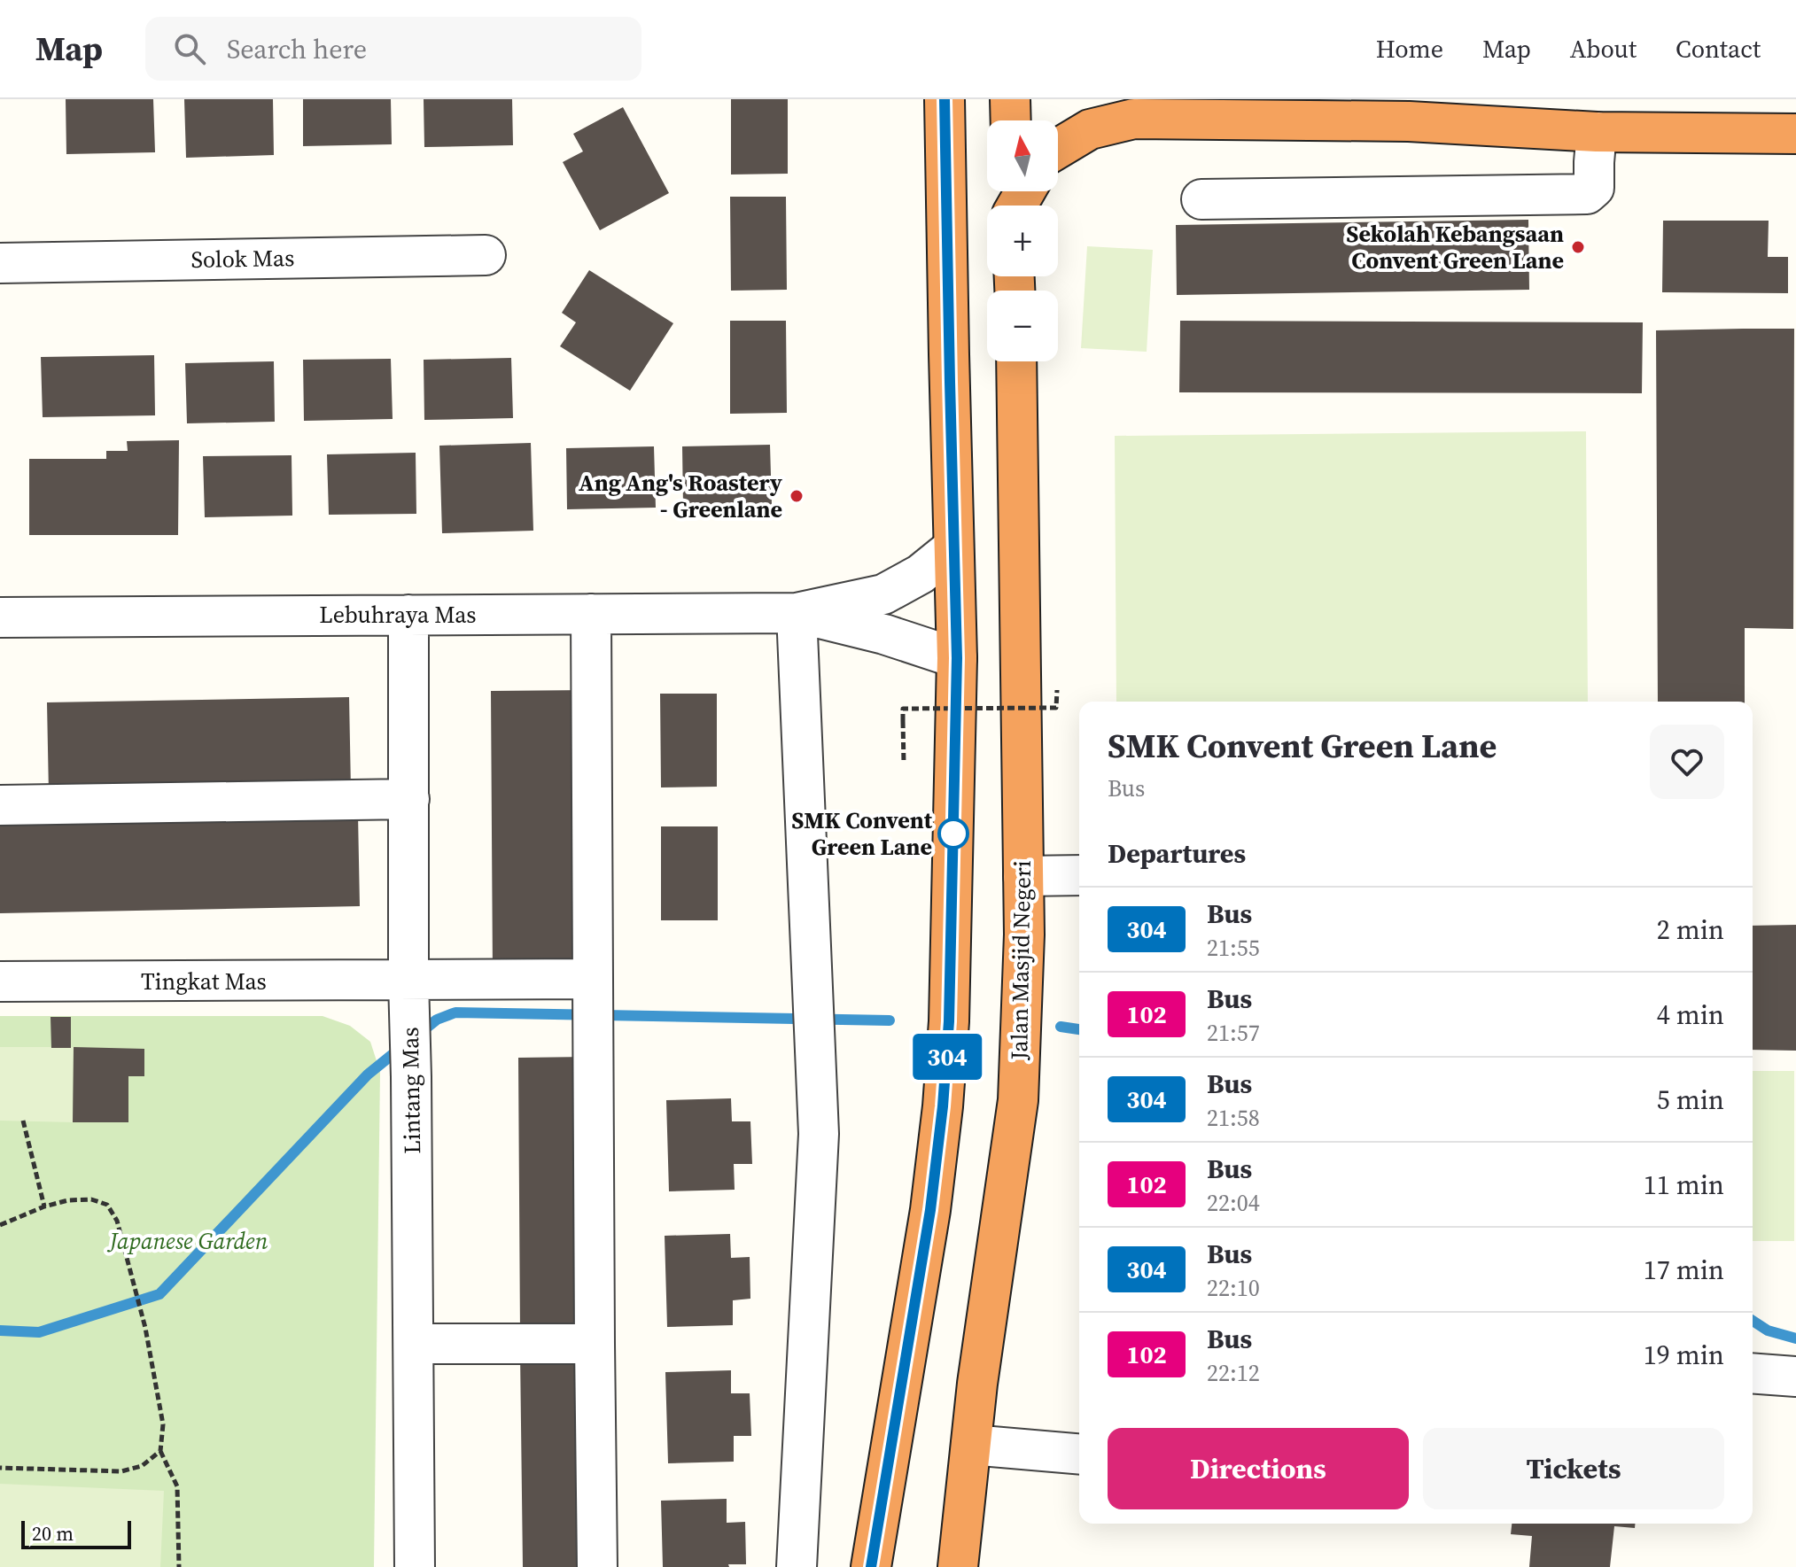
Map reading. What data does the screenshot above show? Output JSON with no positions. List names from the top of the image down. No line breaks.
{"streets":{"highway":["Jalan Masjid Negeri"],"street":["Solok Mas","Lebuhraya Mas","Tingkat Mas","Lintang Mas"]},"crossings":[["Lebuhraya Mas","Lintang Mas"],["Tingkat Mas","Lintang Mas"]],"parks":["Japanese Garden"],"places":["Sekolah Kebangsaan Convent Green Lane","Ang Ang's Roastery - Greenlane","SMK Convent Green Lane"],"lines":["bus line 304"],"scale_bar":"20 m","north":"top","page":{"header":"Map","search":"Search here","nav":["Home","Map","About","Contact"],"on_map":"304","map_buttons":["+","−"],"heading":[["SMK Convent Green Lane","Bus"],"Departures"],"list":[{"mark":"304","name":"Bus","note":"21:55","value":"2 min"},{"mark":"102","name":"Bus","note":"21:57","value":"4 min"},{"mark":"304","name":"Bus","note":"21:58","value":"5 min"},{"mark":"102","name":"Bus","note":"22:04","value":"11 min"},{"mark":"304","name":"Bus","note":"22:10","value":"17 min"},{"mark":"102","name":"Bus","note":"22:12","value":"19 min"}],"buttons":["Directions","Tickets"],"scale":"20 m"}}
